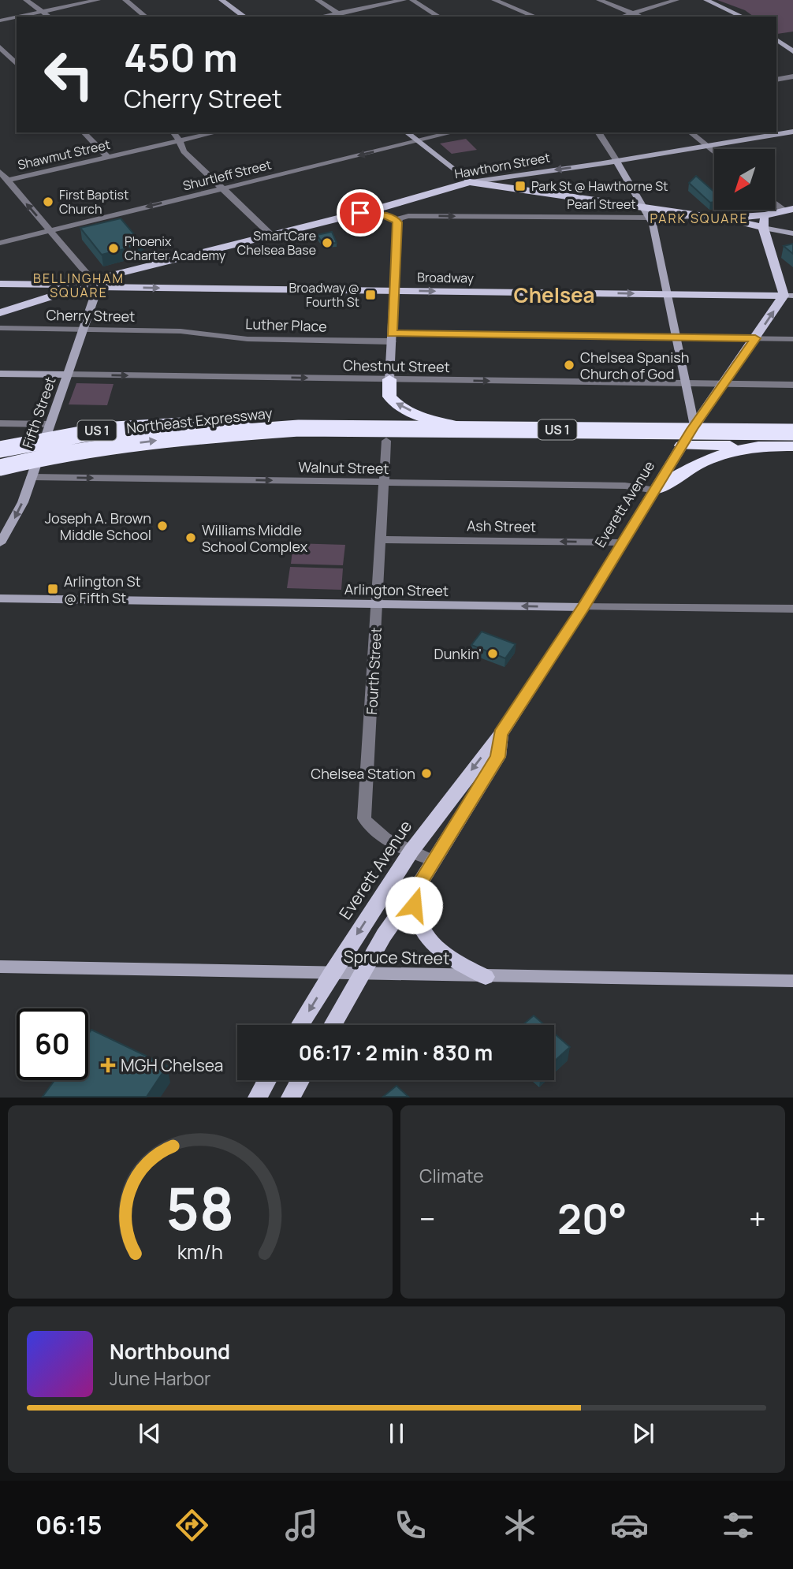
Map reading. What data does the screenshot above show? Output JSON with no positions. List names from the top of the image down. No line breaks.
{"streets":{"highway":["Northeast Expressway","US 1"],"main road":["Hawthorn Street","Broadway","Everett Avenue"],"street":["Shawmut Street","Shurtleff Street","Pearl Street","Cherry Street","Luther Place","Chestnut Street","Fifth Street","Walnut Street","Ash Street","Arlington Street","Fourth Street","Spruce Street"]},"crossings":[["Hawthorn Street","Broadway"],["Hawthorn Street","Fifth Street"],["Broadway","Fifth Street"],["Broadway","Everett Avenue"],["Cherry Street","Luther Place"],["Cherry Street","Fifth Street"],["Chestnut Street","Fifth Street"],["Chestnut Street","Everett Avenue"],["Fifth Street","Walnut Street"],["Walnut Street","Everett Avenue"],["Walnut Street","Fourth Street"],["Everett Avenue","Ash Street"],["Everett Avenue","Arlington Street"],["Everett Avenue","Fourth Street"],["Everett Avenue","Spruce Street"],["Ash Street","Fourth Street"],["Arlington Street","Fourth Street"]],"one_way":["Shurtleff Street","Pearl Street","Walnut Street","Ash Street"],"districts":["PARK SQUARE","BELLINGHAM SQUARE","Chelsea"],"places":{"transit":["Park St @ Hawthorne St","Broadway @ Fourth St","Arlington St @ Fifth St"],"other":["First Baptist Church","SmartCare Chelsea Base","Phoenix Charter Academy","Chelsea Spanish Church of God","Joseph A. Brown Middle School","Williams Middle School Complex","Dunkin'","Chelsea Station"],"health":["MGH Chelsea"]},"north":"bottom left","page":{"turn":["450 m","Cherry Street"],"limit":"60","trip":"06:17 · 2 min · 830 m","tile":"Climate","heat":["−","20°","+"],"song":["Northbound","June Harbor"],"tabs":"06:15","gauge":["58","km/h"]}}
